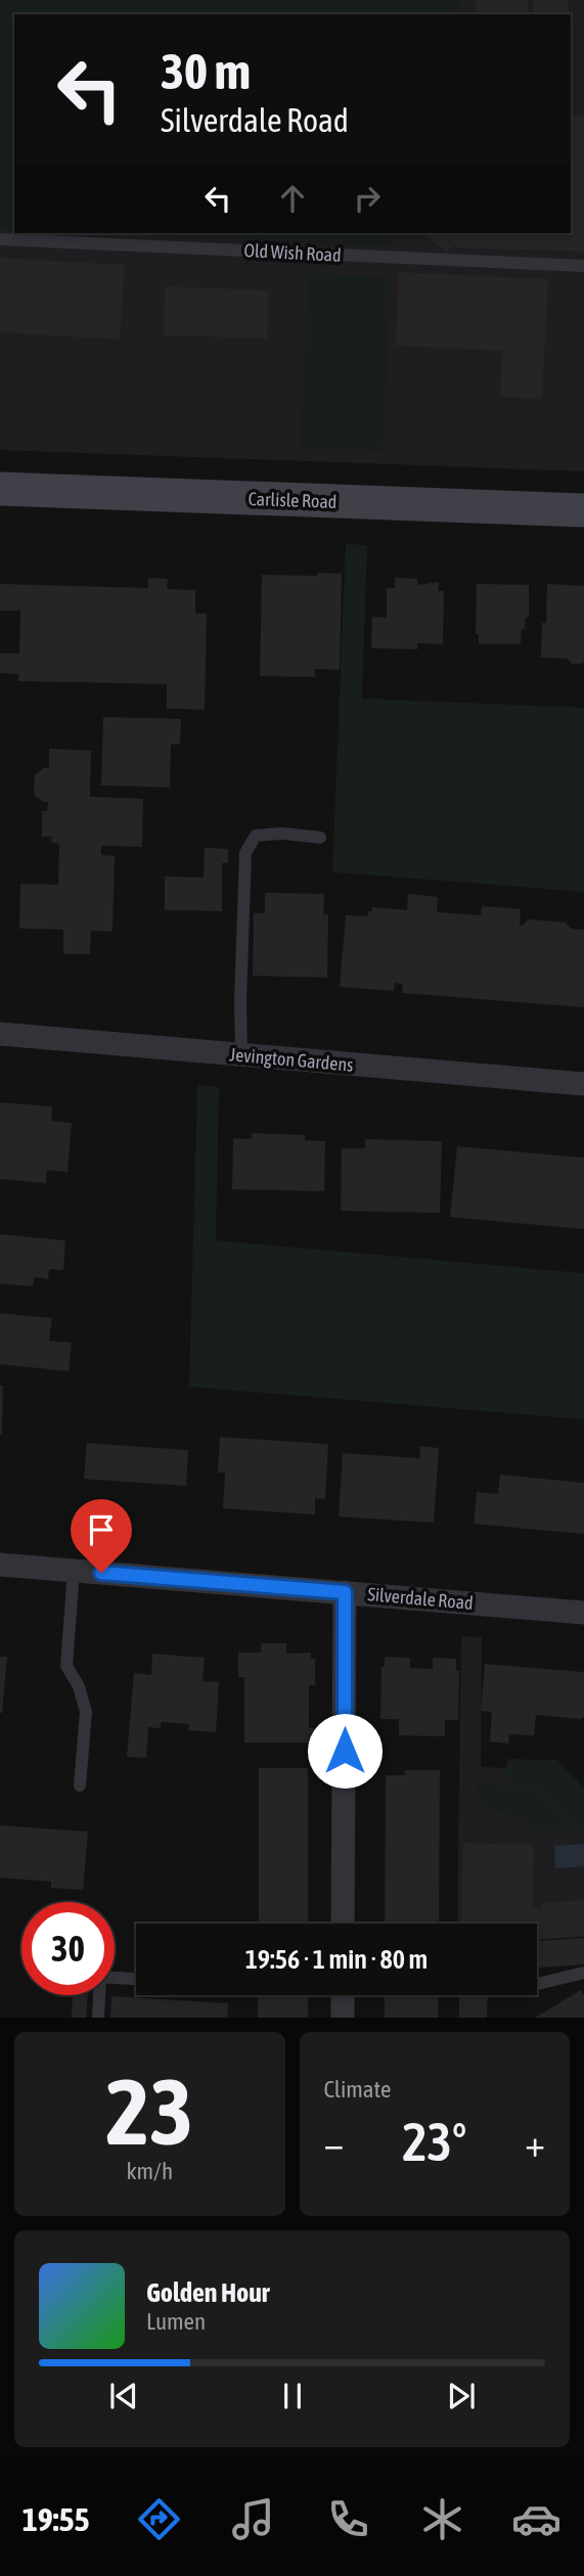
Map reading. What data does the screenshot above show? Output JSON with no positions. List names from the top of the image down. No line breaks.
{"streets":{"street":["Carlisle Road","Jevington Gardens","Silverdale Road"],"lane":["Old Wish Road"]},"page":{"turn":["30 m","Silverdale Road"],"limit":"30","trip":"19:56 · 1 min · 80 m","tile":[["23","km/h"],"Climate"],"heat":["−","23°","+"],"song":["Golden Hour","Lumen"],"tabs":"19:55"}}
